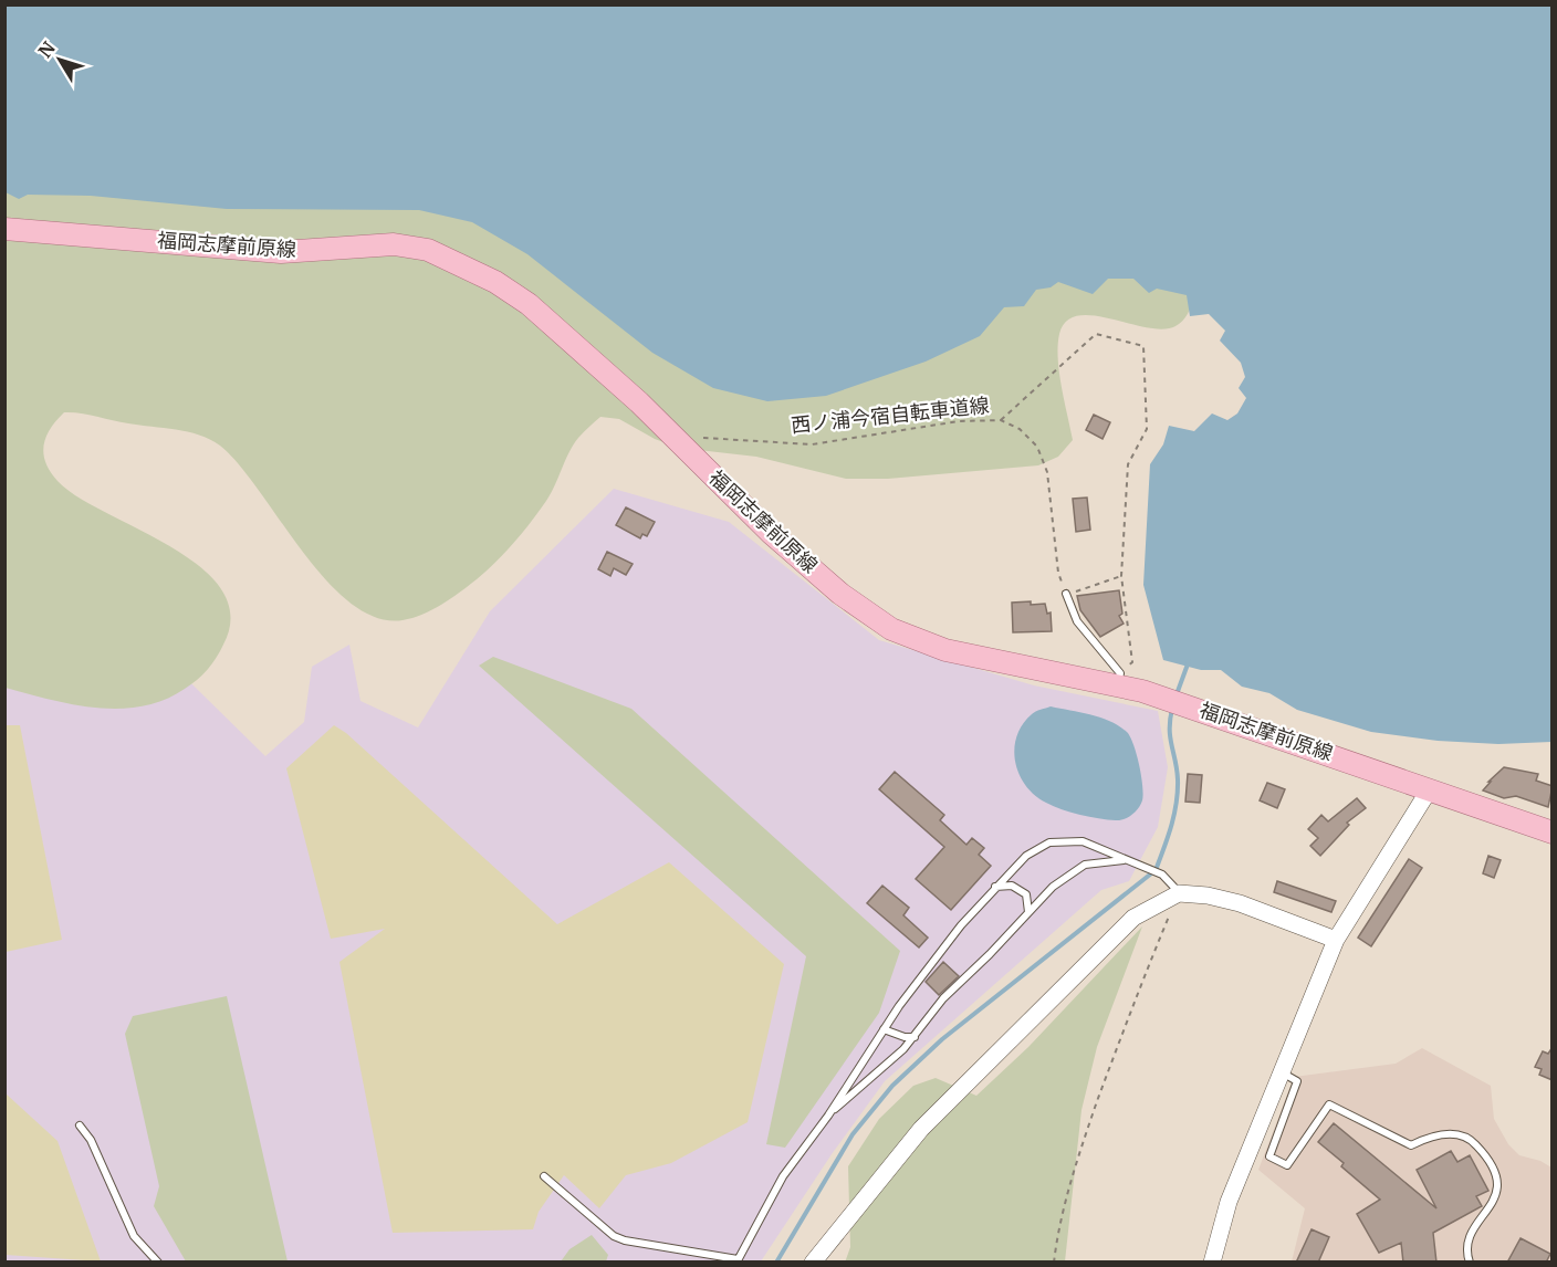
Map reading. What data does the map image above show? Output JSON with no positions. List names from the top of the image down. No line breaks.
{"streets":{"main road":["福岡志摩前原線"],"path":["西ノ浦今宿自転車道線"]},"crossings":[["福岡志摩前原線","西ノ浦今宿自転車道線"]],"north":"top left"}
